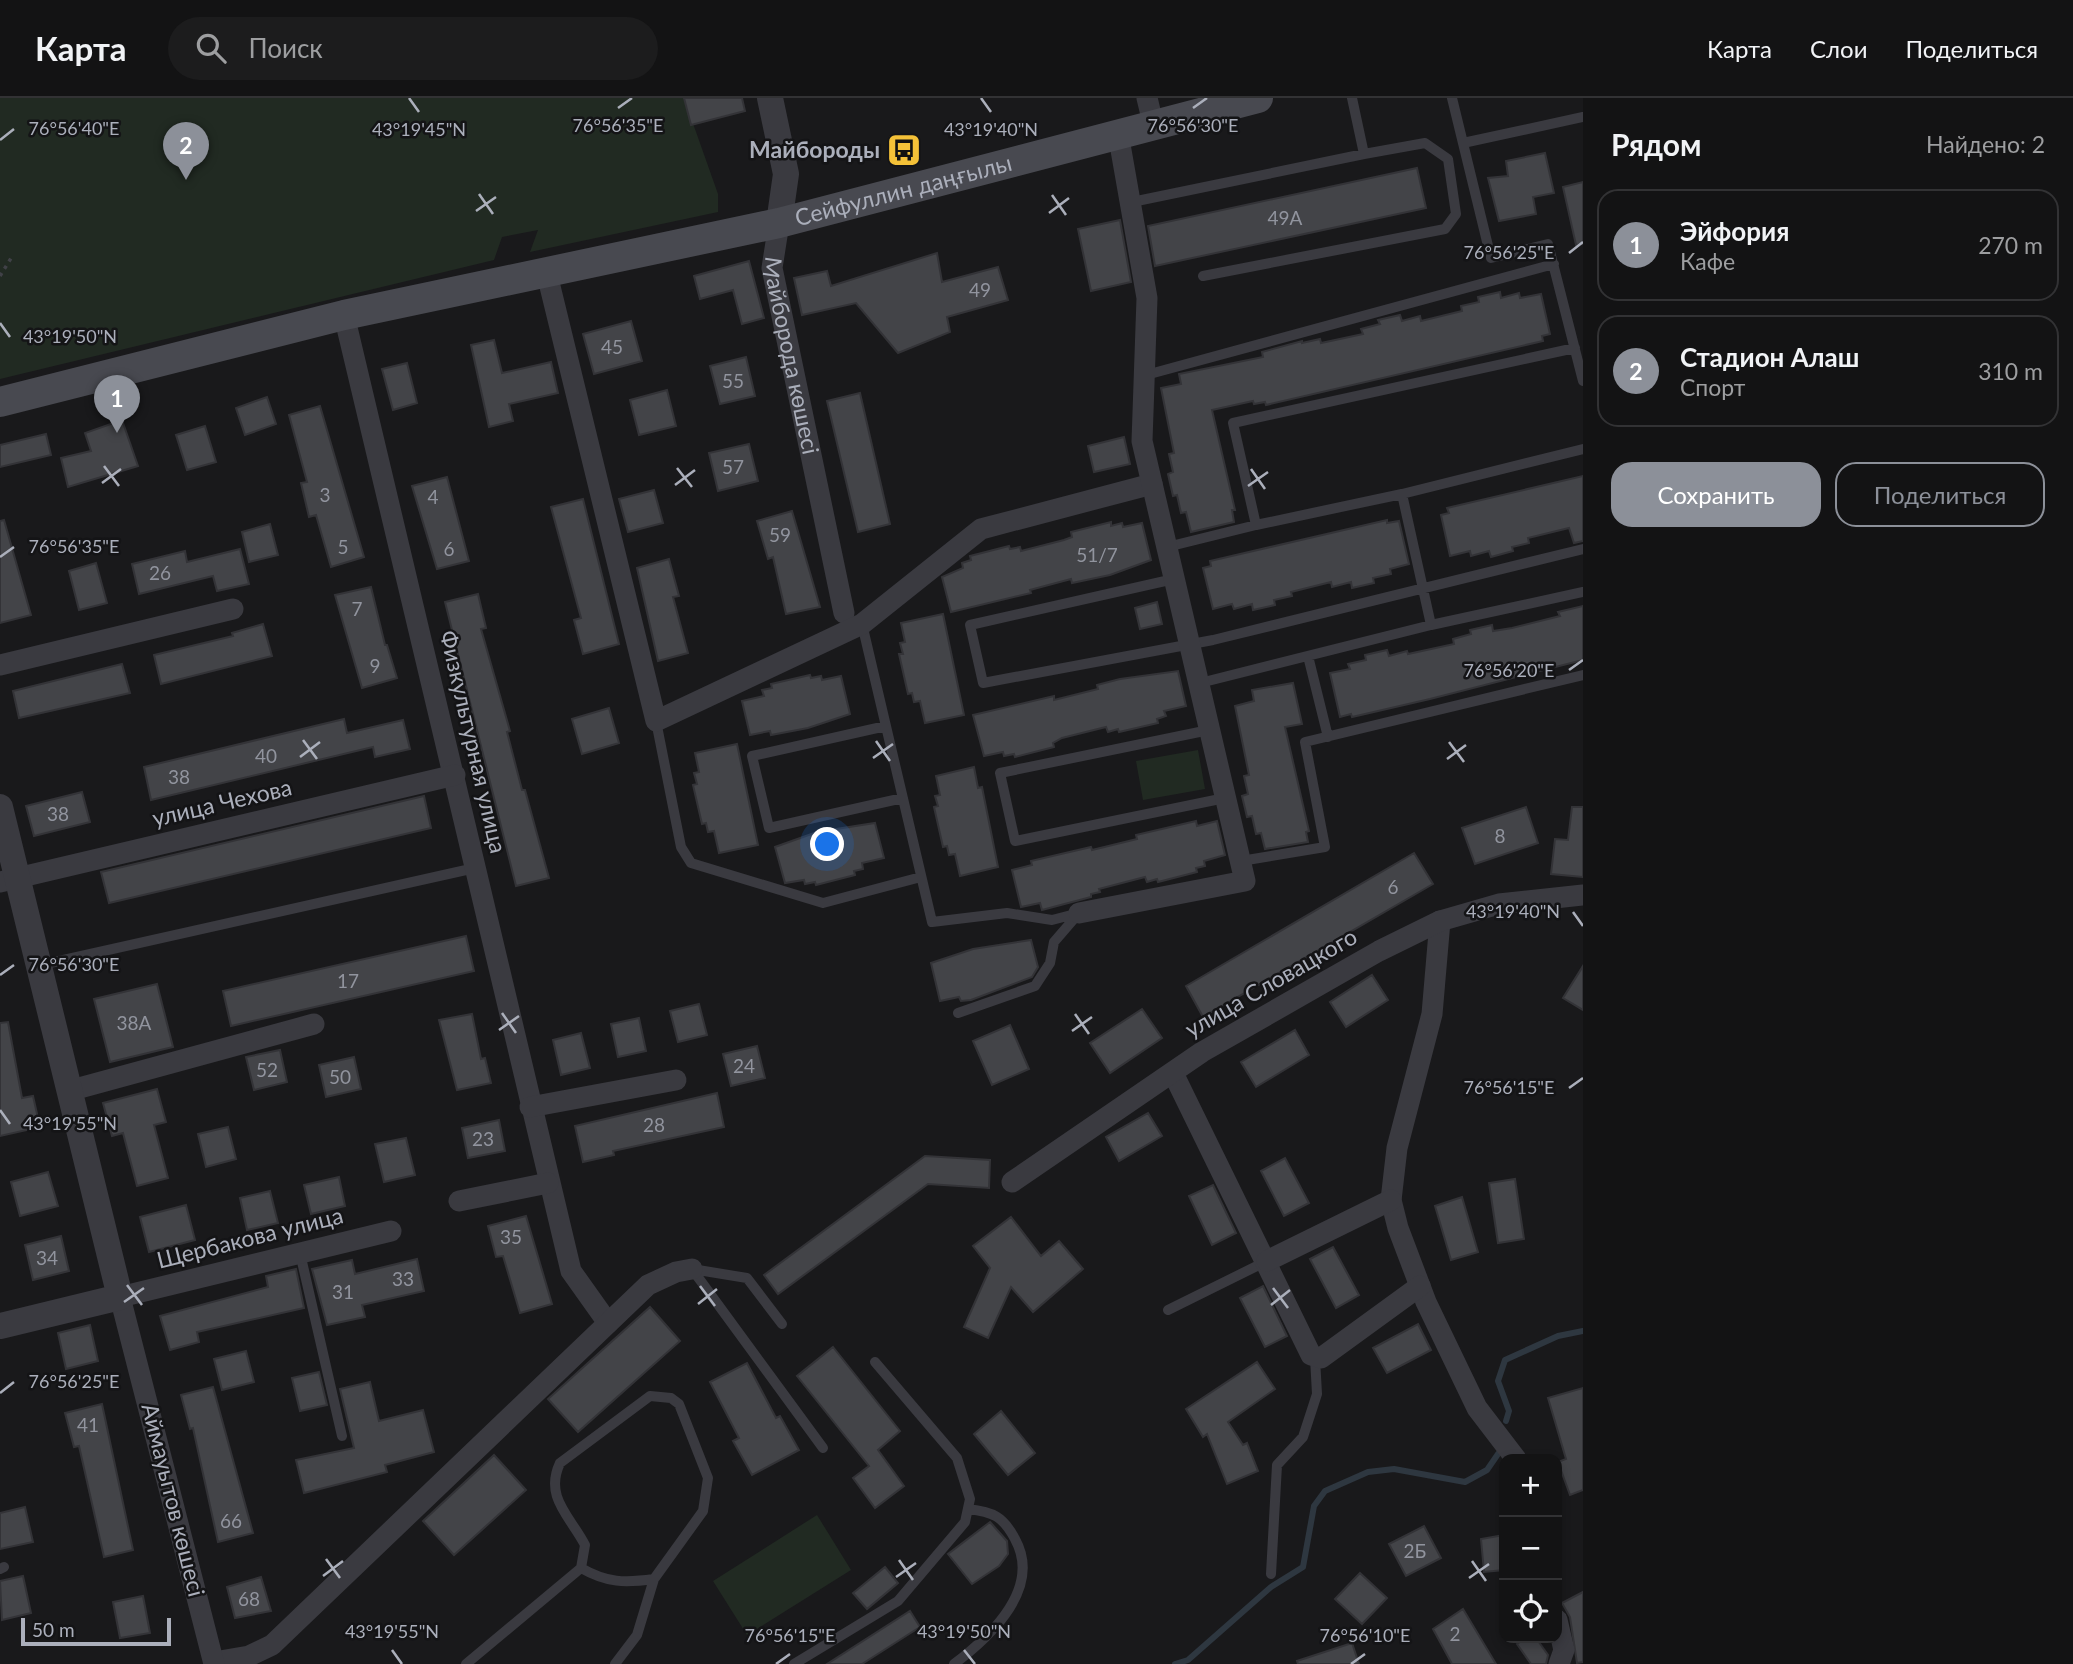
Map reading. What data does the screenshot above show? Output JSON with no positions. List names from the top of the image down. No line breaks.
{"streets":{"main road":["Сейфуллин даңғылы"],"street":["Майборода көшесі","Физкультурная улица","улица Чехова","улица Словацкого","Щербакова улица","Аймауытов көшесі"]},"crossings":[["Сейфуллин даңғылы","Майборода көшесі"],["Сейфуллин даңғылы","Физкультурная улица"],["Физкультурная улица","улица Чехова"],["улица Чехова","Аймауытов көшесі"],["Щербакова улица","Аймауытов көшесі"]],"places":{"bus stop":["Майбороды"]},"house_numbers":["49А","49","45","55","57","3","4","59","5","6","51/7","26","7","9","40","38","38","8","6","17","38А","24","52","50","28","23","35","34","33","31","41","66","2Б","68","2"],"scale_bar":"50 m","page":{"header":"Карта","search":"Поиск","nav":["Карта","Слои","Поделиться"],"heading":["Рядом","Найдено: 2"],"pins":["2","1"],"list":[{"mark":"1","name":"Эйфория","note":"Кафе","value":"270 m"},{"mark":"2","name":"Стадион Алаш","note":"Спорт","value":"310 m"}],"buttons":["Сохранить","Поделиться"],"map_buttons":["+","−"],"scale":"50 m"},"coordinates":["76°56'35\"E","76°56'30\"E","76°56'40\"E","43°19'45\"N","43°19'40\"N","76°56'25\"E","43°19'50\"N","76°56'20\"E","76°56'15\"E","43°19'55\"N","76°56'10\"E"]}
